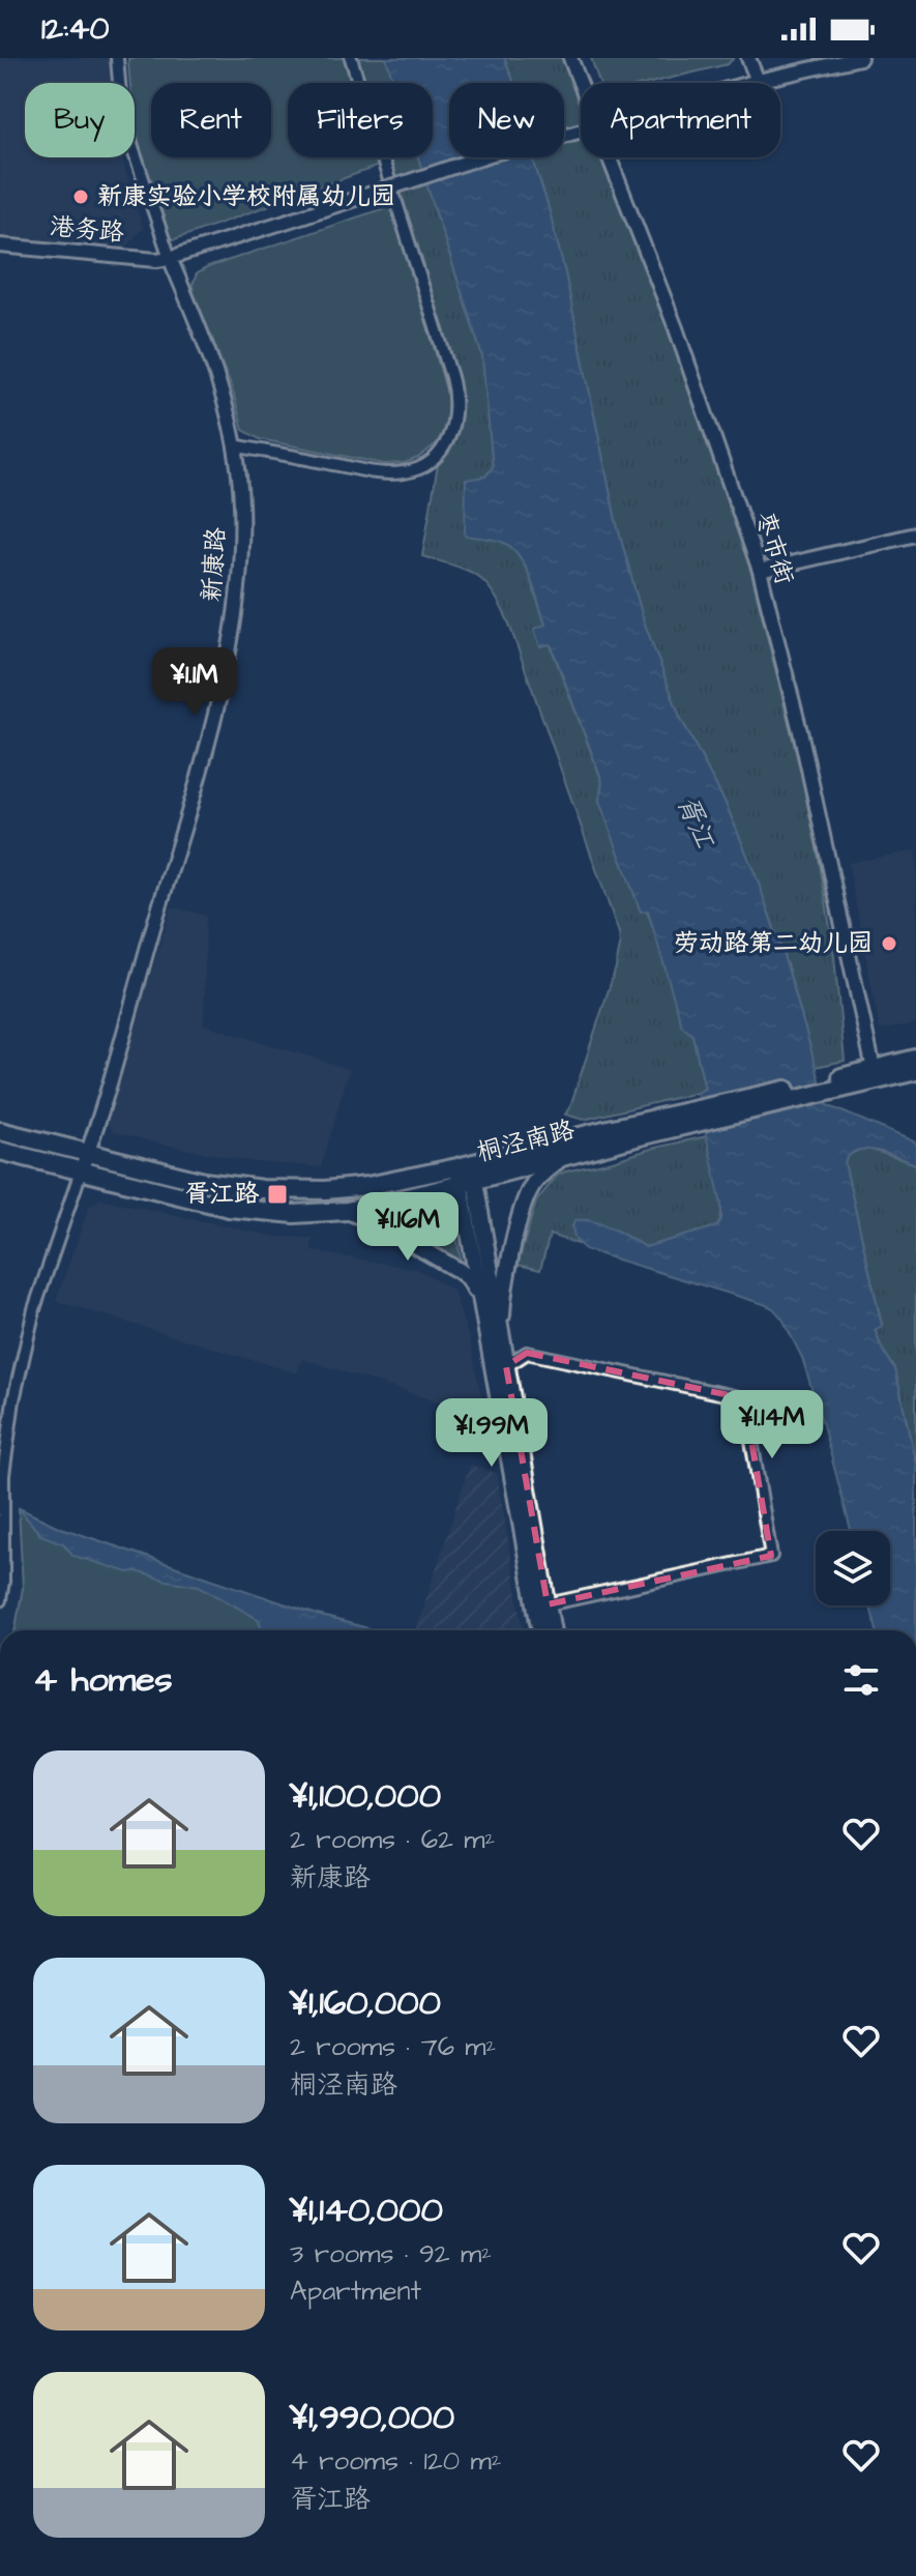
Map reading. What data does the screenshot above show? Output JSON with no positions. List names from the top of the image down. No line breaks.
{"streets":{"main road":["桐泾南路"],"street":["港务路","枣市街","新康路"]},"crossings":[["港务路","新康路"],["枣市街","桐泾南路"],["新康路","桐泾南路"]],"water":["胥江"],"places":{"other":["新康实验小学校附属幼儿园","劳动路第二幼儿园"],"transit":["胥江路"]},"page":{"status":"12:40","chip":["Buy","Rent","Filters","New","Apartment"],"price":["¥1.1M","¥1.16M","¥1.14M","¥1.99M"],"heading":"4 homes","list":[{"name":"¥1,100,000","note":"2 rooms · 62 m² · 新康路"},{"name":"¥1,160,000","note":"2 rooms · 76 m² · 桐泾南路"},{"name":"¥1,140,000","note":"3 rooms · 92 m² · Apartment"},{"name":"¥1,990,000","note":"4 rooms · 120 m² · 胥江路"}]}}
